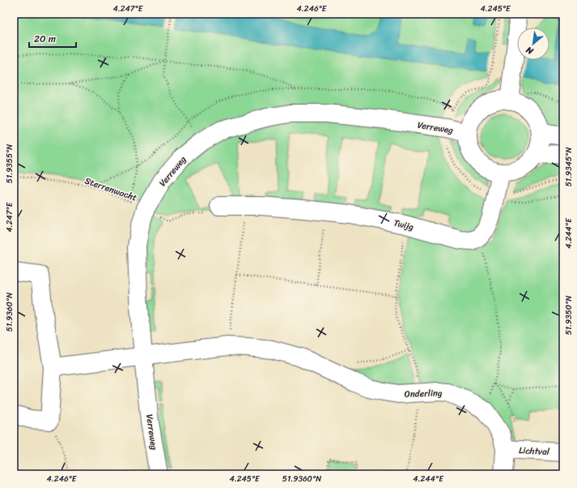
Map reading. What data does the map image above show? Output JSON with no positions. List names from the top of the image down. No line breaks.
{"streets":{"street":["Verreweg","Twijg","Onderling","Lichtval"],"path":["Sterrenwacht"]},"crossings":[["Verreweg","Sterrenwacht"],["Verreweg","Onderling"],["Onderling","Lichtval"]],"scale_bar":"20 m","north":"bottom left","coordinates":["4.247°E","4.246°E","4.245°E","51.9355°N","51.9345°N","4.244°E","51.9360°N","51.9350°N"]}
